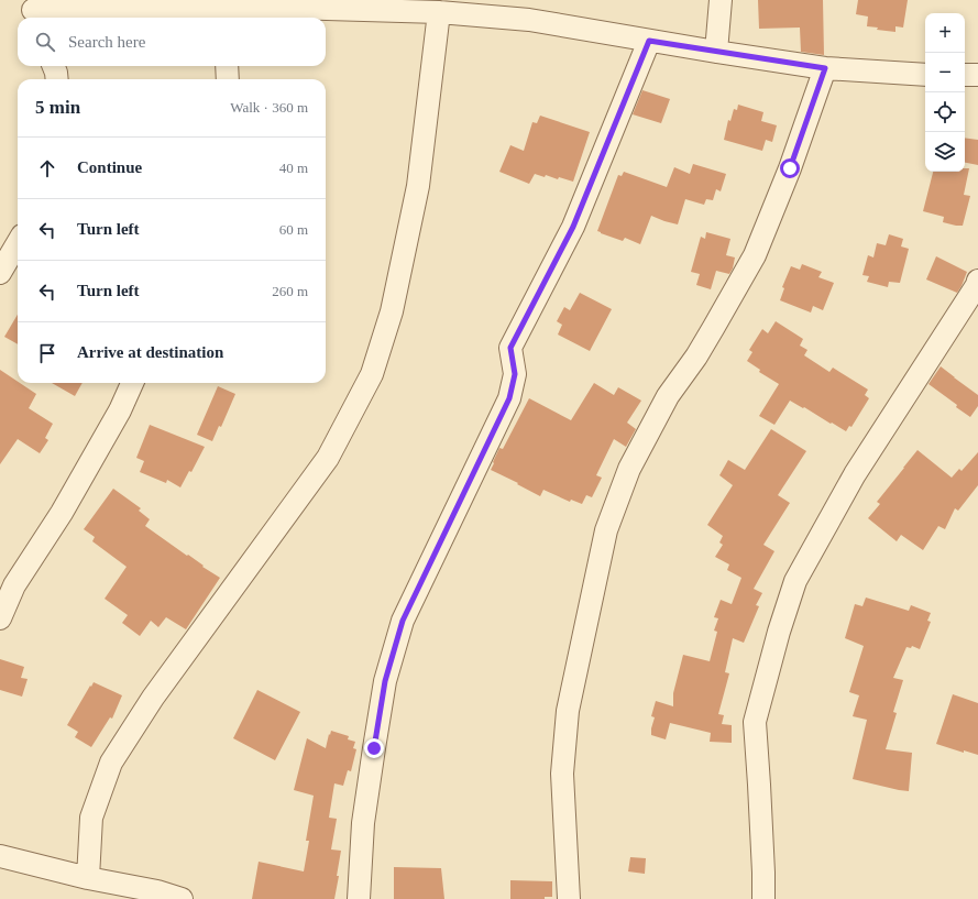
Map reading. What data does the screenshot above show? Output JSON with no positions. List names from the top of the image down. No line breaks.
{"page":{"map_buttons":["+","−"],"search":"Search here","heading":["5 min","Walk · 360 m"],"list":[["Continue","40 m"],["Turn left","60 m"],["Turn left","260 m"],"Arrive at destination"]}}
